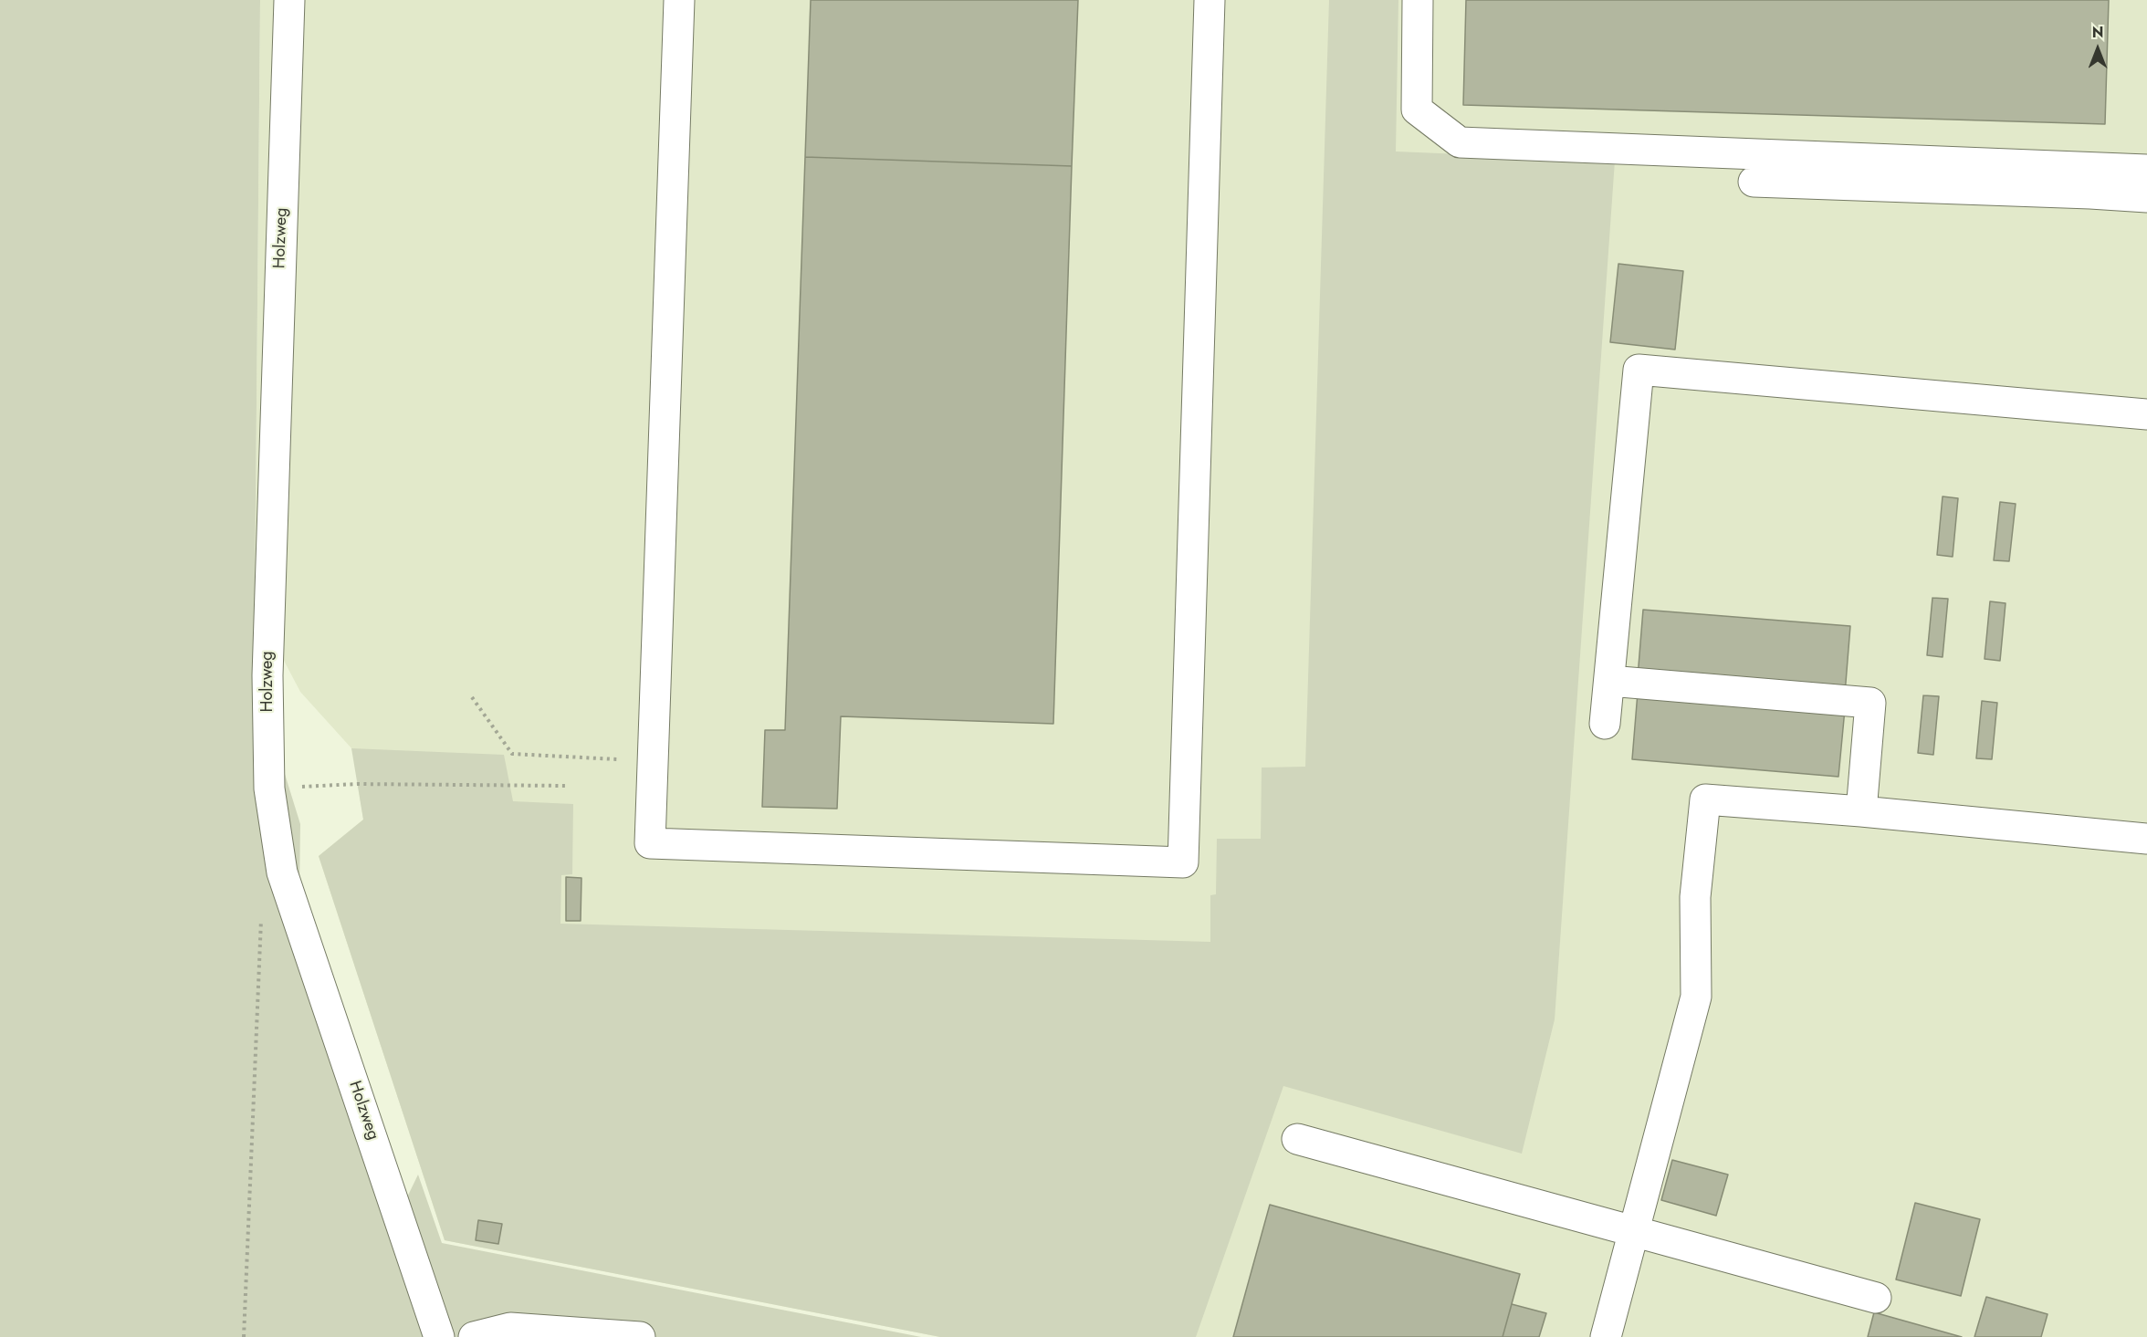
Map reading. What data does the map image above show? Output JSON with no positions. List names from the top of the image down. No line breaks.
{"streets":{"street":["Holzweg"]},"north":"top"}
